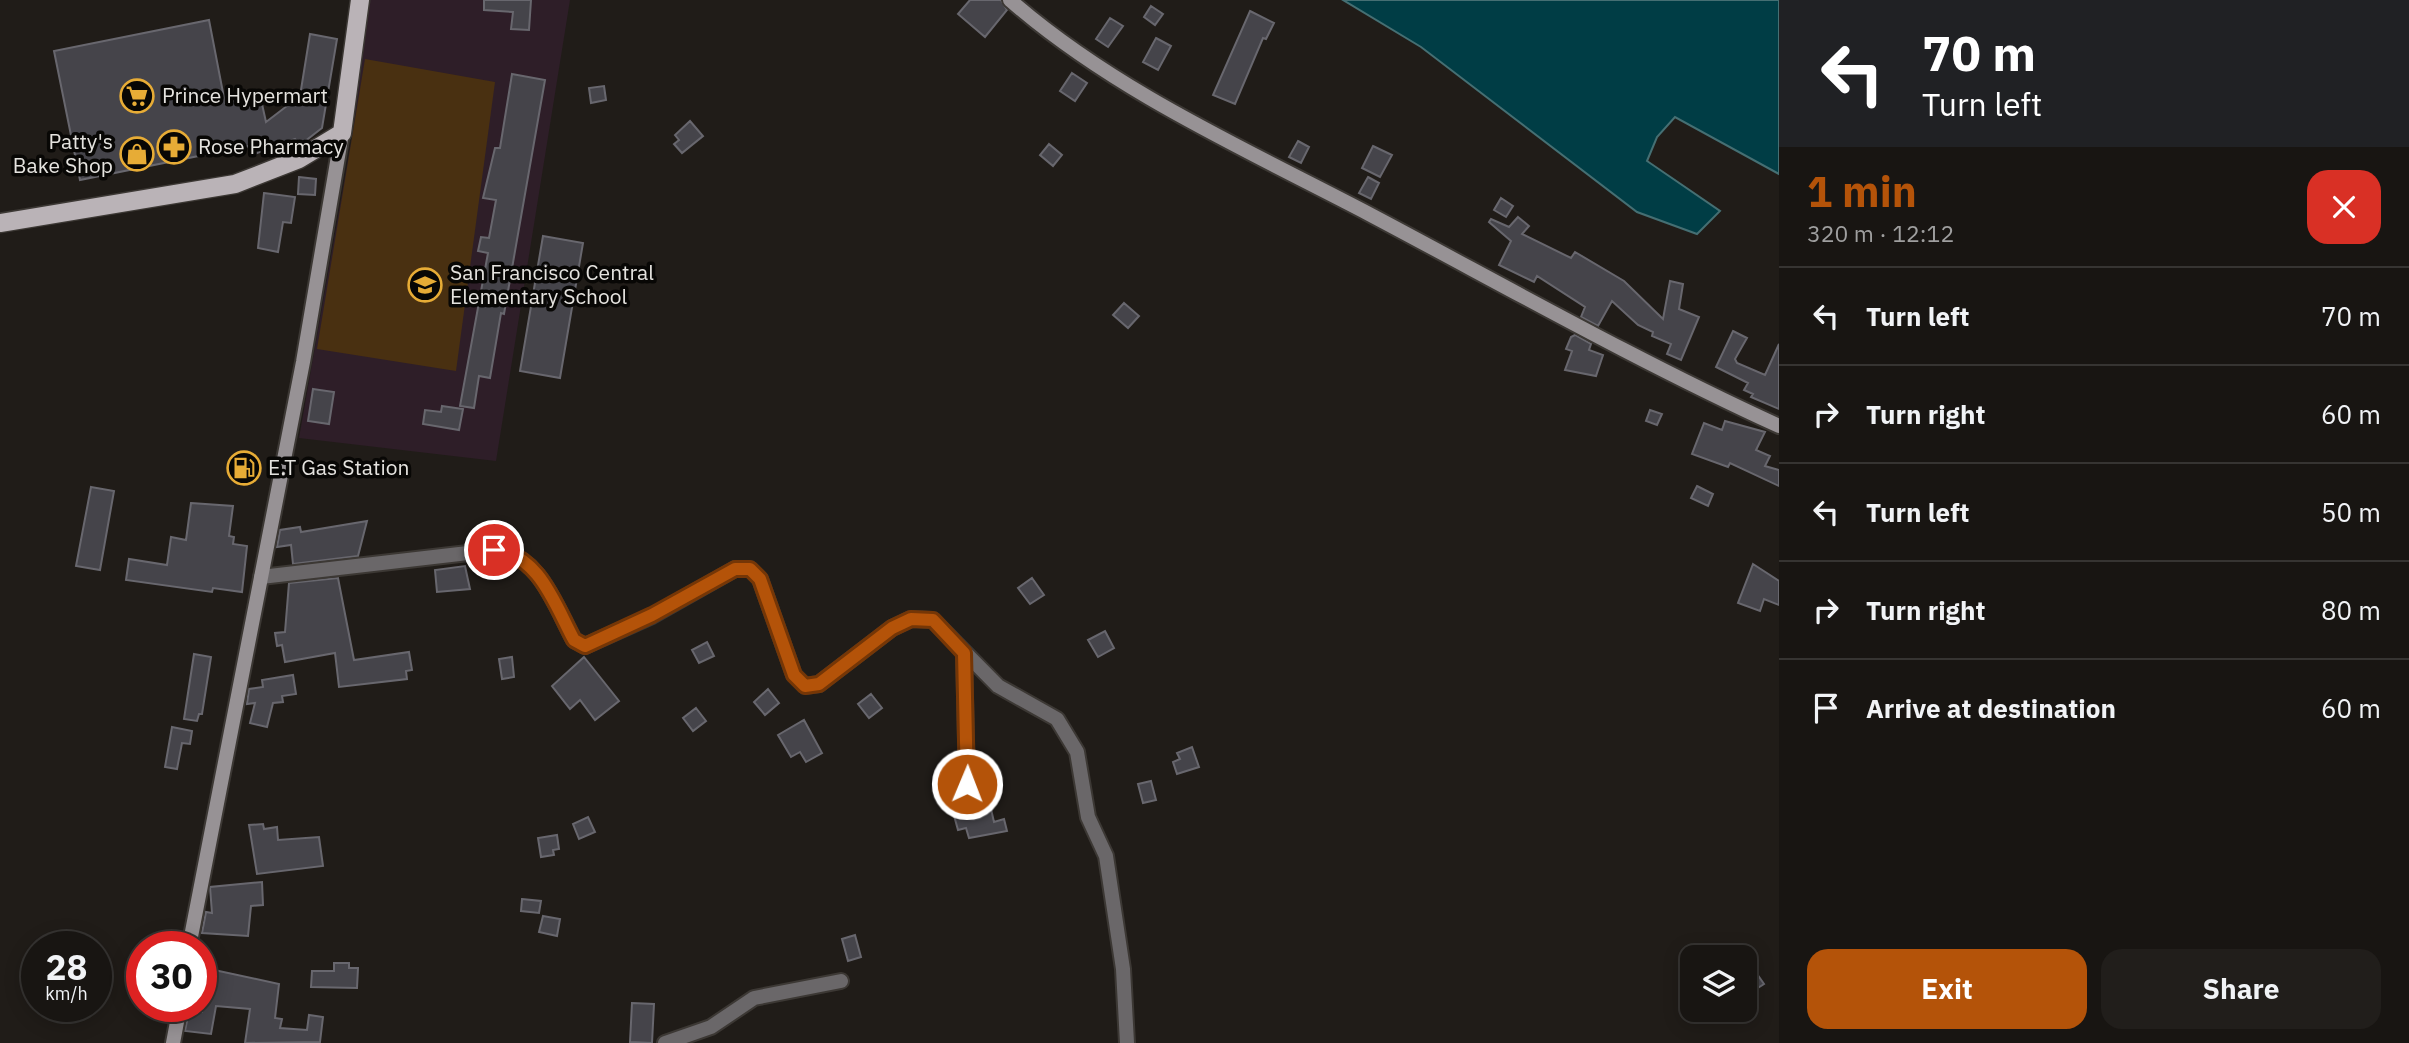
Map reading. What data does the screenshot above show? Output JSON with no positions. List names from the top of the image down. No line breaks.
{"places":{"supermarket":["Prince Hypermart"],"pharmacy":["Rose Pharmacy"],"shop":["Patty's Bake Shop"],"school or university":["San Francisco Central Elementary School"],"fuel station":["E.T Gas Station"]},"page":{"turn":["70 m","Turn left"],"heading":["1 min","320 m · 12:12"],"list":[{"name":"Turn left","value":"70 m"},{"name":"Turn right","value":"60 m"},{"name":"Turn left","value":"50 m"},{"name":"Turn right","value":"80 m"},{"name":"Arrive at destination","value":"60 m"}],"speed":"28 km/h","limit":"30","buttons":["Exit","Share"]}}
